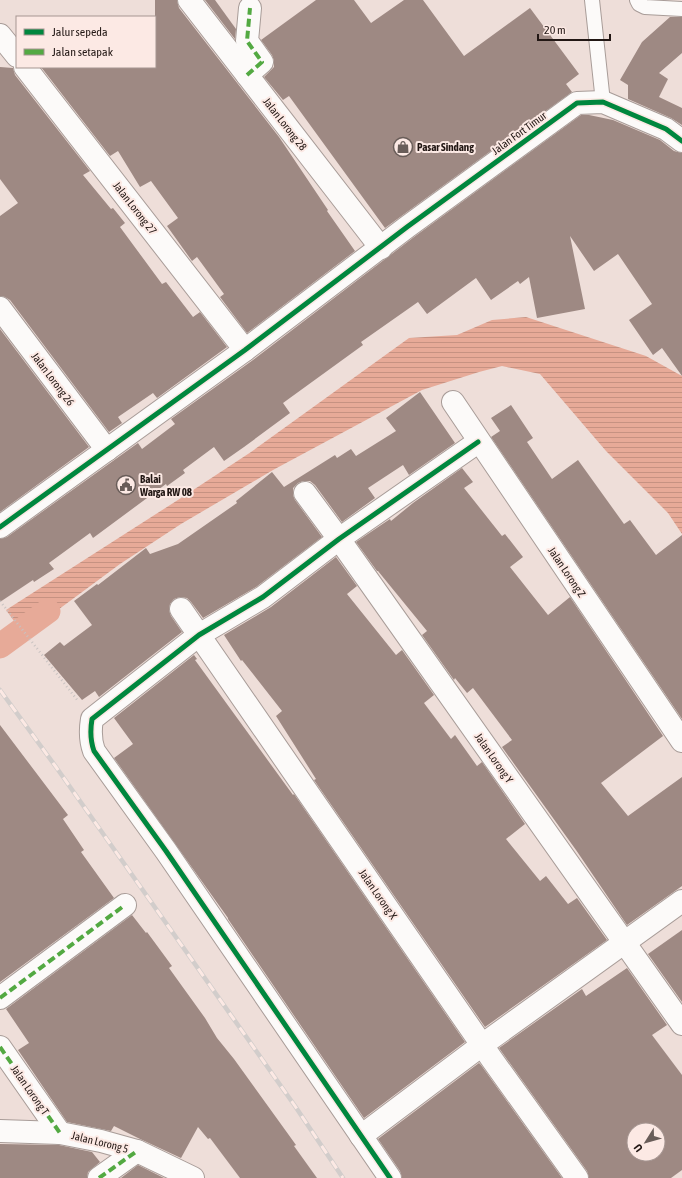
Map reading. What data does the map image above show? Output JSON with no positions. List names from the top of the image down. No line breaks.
{"streets":{"street":["Jalan Lorong 28","Jalan Fort Timur","Jalan Lorong 27","Jalan Lorong 26","Jalan Lorong Z","Jalan Lorong Y","Jalan Lorong X","Jalan Lorong T","Jalan Lorong 5"]},"crossings":[["Jalan Lorong 28","Jalan Fort Timur"],["Jalan Fort Timur","Jalan Lorong 27"],["Jalan Fort Timur","Jalan Lorong 26"],["Jalan Lorong T","Jalan Lorong 5"]],"places":{"shop":["Pasar Sindang"],"public building":["Balai Warga RW 08"]},"legend":["Jalur sepeda","Jalan setapak"],"scale_bar":"20 m","north":"bottom left"}
